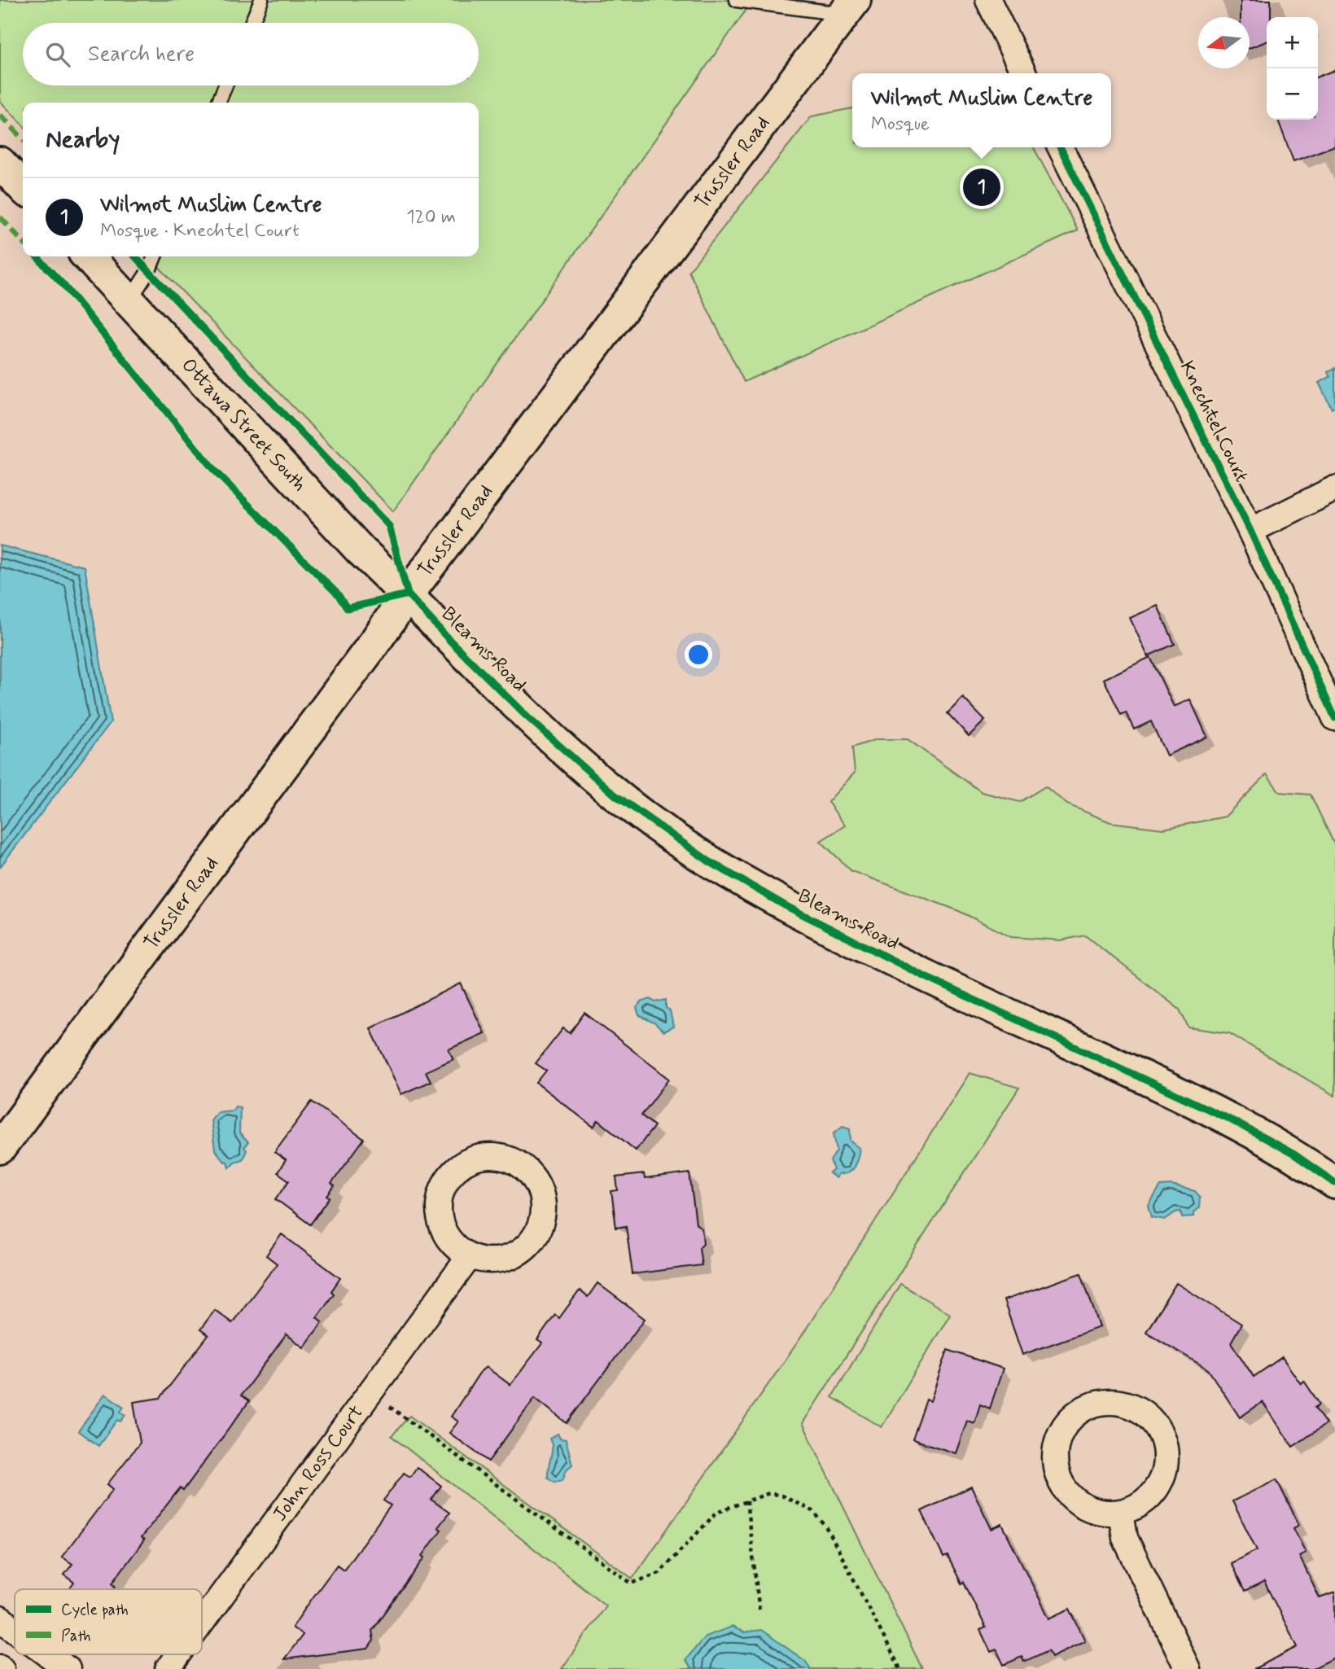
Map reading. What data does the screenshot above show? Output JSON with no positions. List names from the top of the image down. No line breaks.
{"streets":{"main road":["Trussler Road","Ottawa Street South","Bleams Road"],"street":["Knechtel Court","John Ross Court"]},"crossings":[["Trussler Road","Ottawa Street South"],["Trussler Road","Bleams Road"],["Ottawa Street South","Bleams Road"]],"legend":["Cycle path","Path"],"north":"left","page":{"map_buttons":["+","−"],"search":"Search here","popup":["Wilmot Muslim Centre","Mosque"],"heading":"Nearby","pins":"1","list":[{"mark":"1","name":"Wilmot Muslim Centre","note":"Mosque · Knechtel Court","value":"120 m"}]}}
